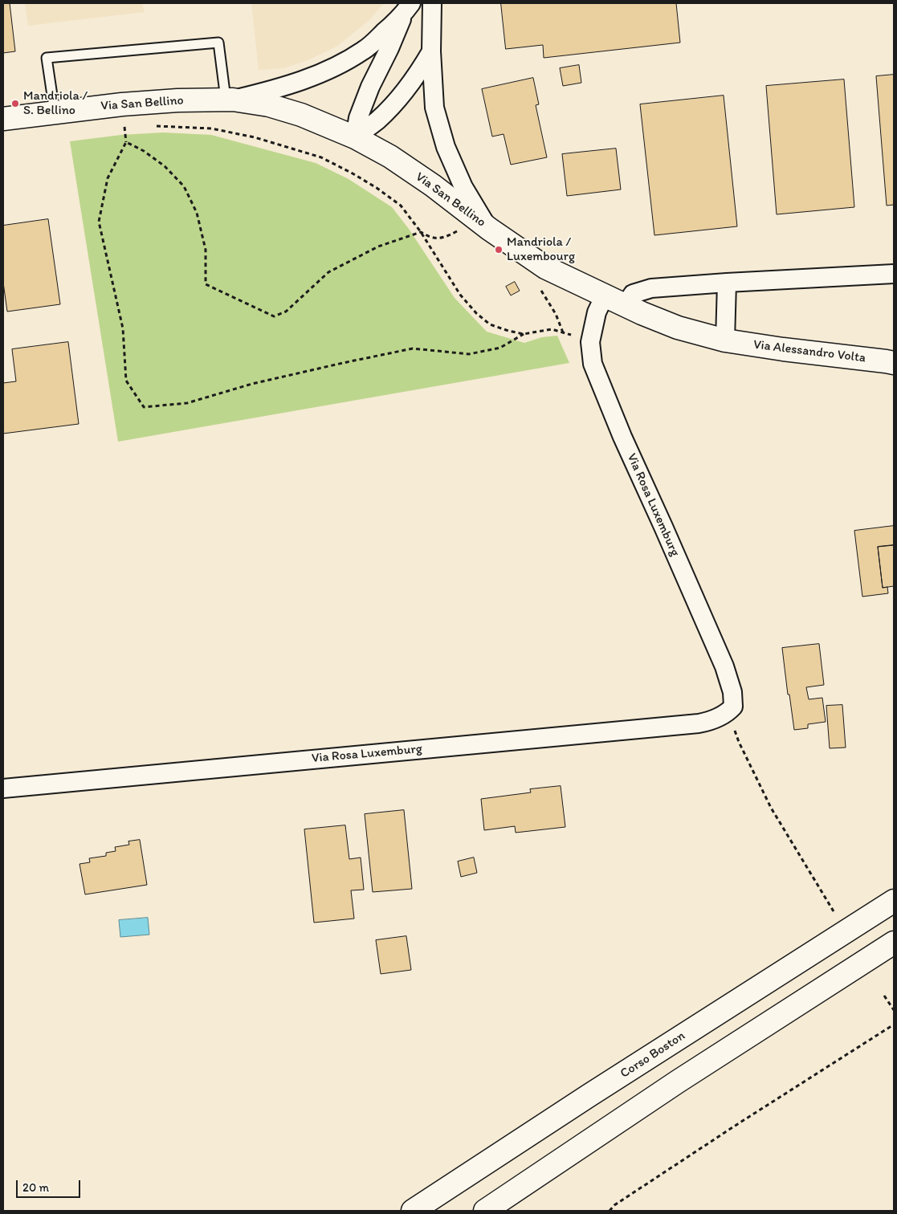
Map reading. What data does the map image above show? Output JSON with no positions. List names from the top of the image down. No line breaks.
{"streets":{"main road":["Via San Bellino","Via Alessandro Volta","Corso Boston"],"street":["Via Rosa Luxemburg"]},"crossings":[["Via San Bellino","Via Alessandro Volta"],["Via Alessandro Volta","Via Rosa Luxemburg"]],"places":["Mandriola / S. Bellino","Mandriola / Luxembourg"],"scale_bar":"20 m"}
